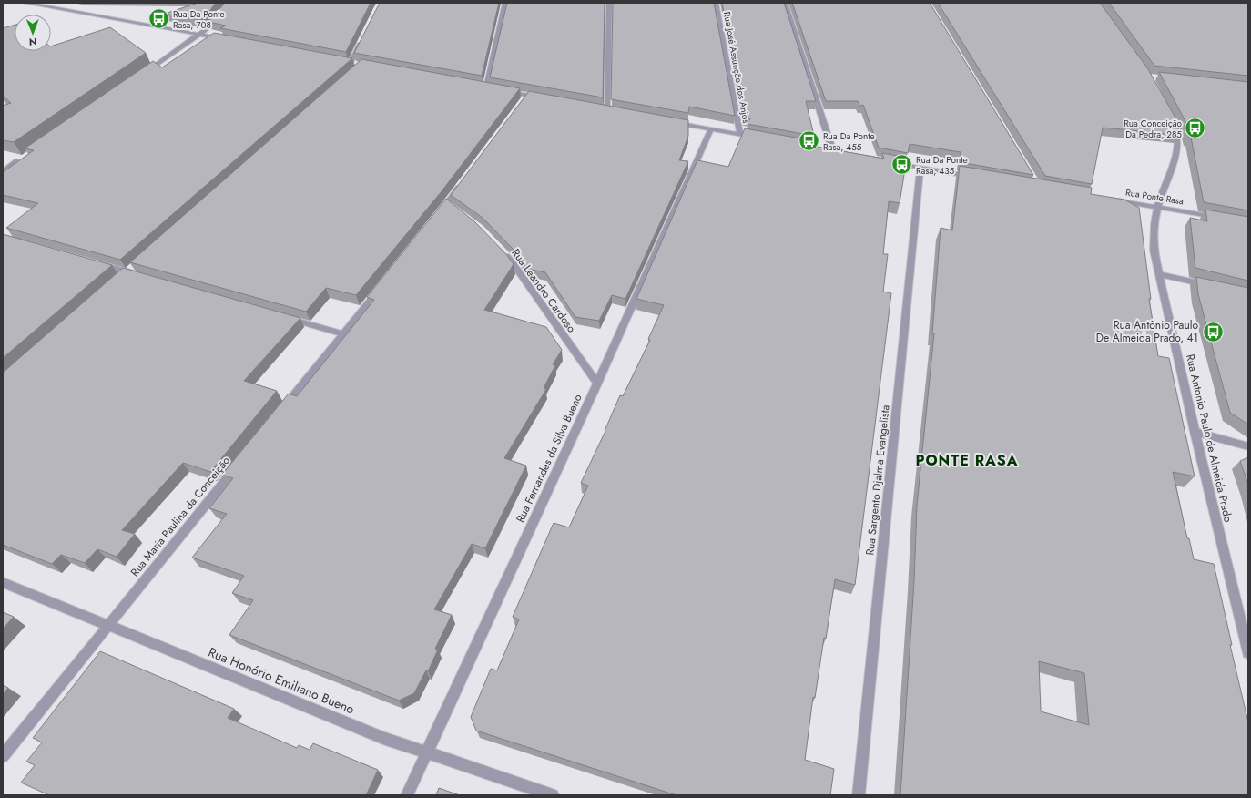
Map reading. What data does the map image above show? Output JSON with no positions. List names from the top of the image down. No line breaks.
{"streets":{"street":["Rua José Assunção dos Anjos","Rua Ponte Rasa","Rua Leandro Cardoso","Rua Antonio Paulo de Almeida Prado","Rua Fernandes da Silva Bueno","Rua Sargento Djalma Evangelista","Rua Maria Paulina da Conceição","Rua Honório Emiliano Bueno"]},"crossings":[["Rua Ponte Rasa","Rua Antonio Paulo de Almeida Prado"],["Rua Leandro Cardoso","Rua Fernandes da Silva Bueno"],["Rua Fernandes da Silva Bueno","Rua Honório Emiliano Bueno"],["Rua Maria Paulina da Conceição","Rua Honório Emiliano Bueno"]],"districts":["PONTE RASA"],"places":{"bus stop":["Rua Da Ponte Rasa, 708","Rua Conceição Da Pedra, 285","Rua Da Ponte Rasa, 455","Rua Da Ponte Rasa, 435","Rua Antônio Paulo De Almeida Prado, 41"]},"north":"bottom"}
